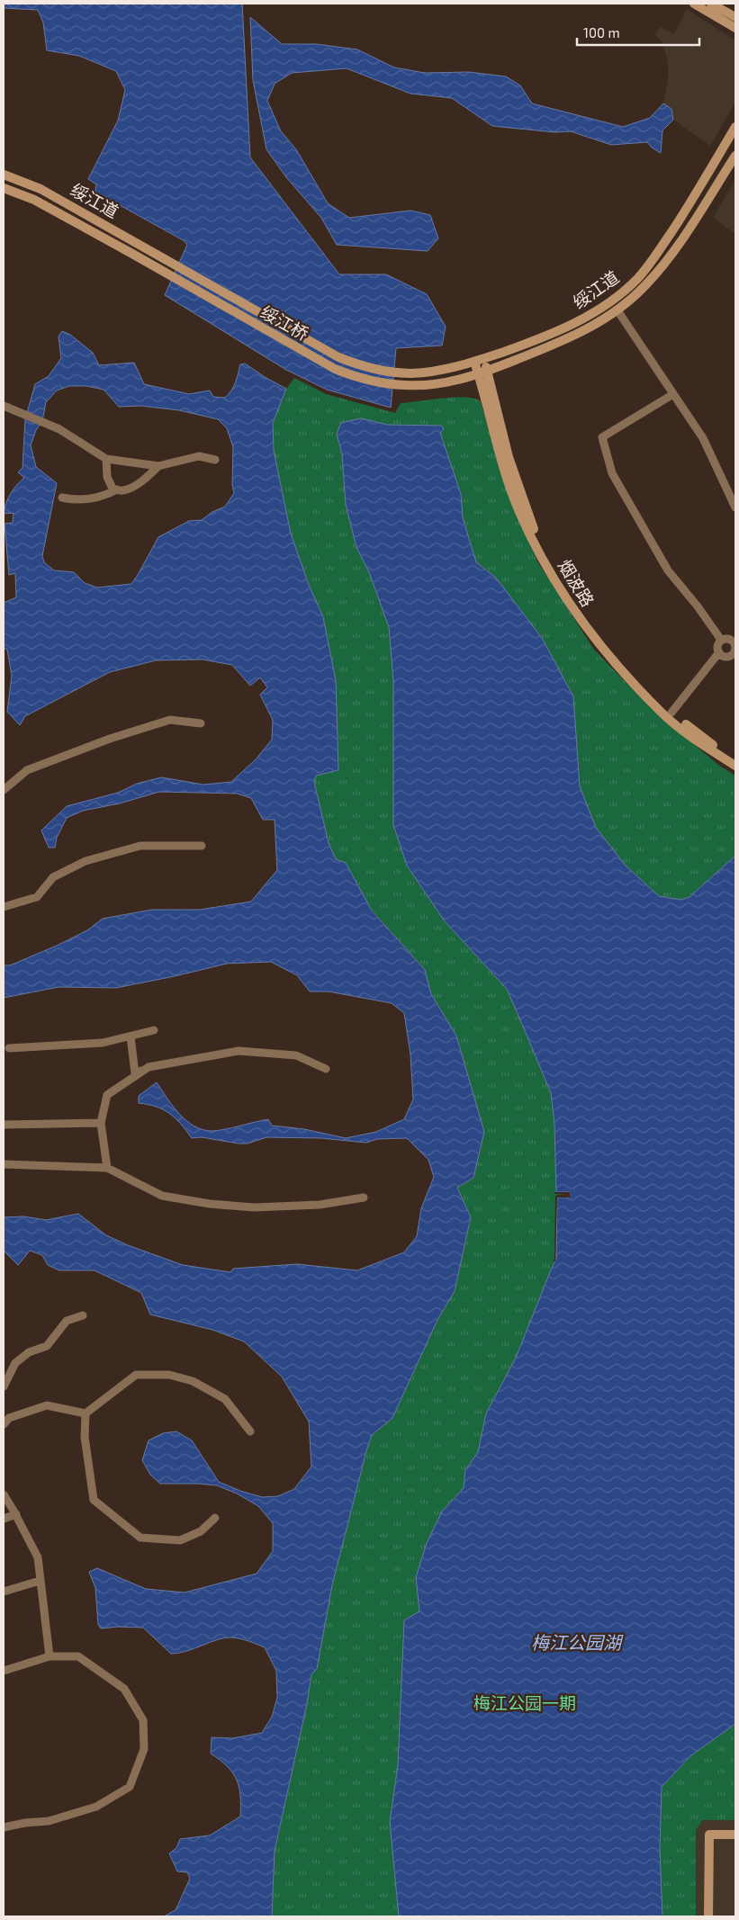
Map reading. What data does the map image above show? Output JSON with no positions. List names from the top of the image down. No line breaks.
{"streets":{"main road":["绥江道","绥江桥","烟波路"]},"crossings":[["绥江道","绥江桥"],["绥江道","烟波路"]],"water":["梅江公园湖"],"parks":["梅江公园一期"],"scale_bar":"100 m"}
